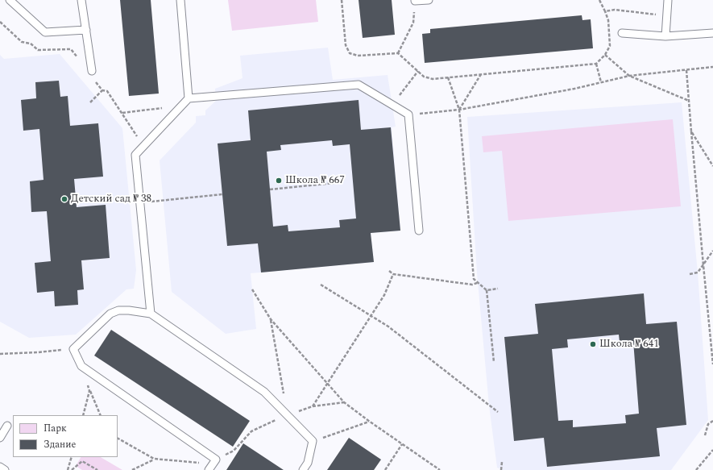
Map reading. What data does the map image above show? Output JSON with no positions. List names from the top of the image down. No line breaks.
{"places":["Школа № 667","Детский сад № 38","Школа № 641"],"legend":["Парк","Здание"]}
